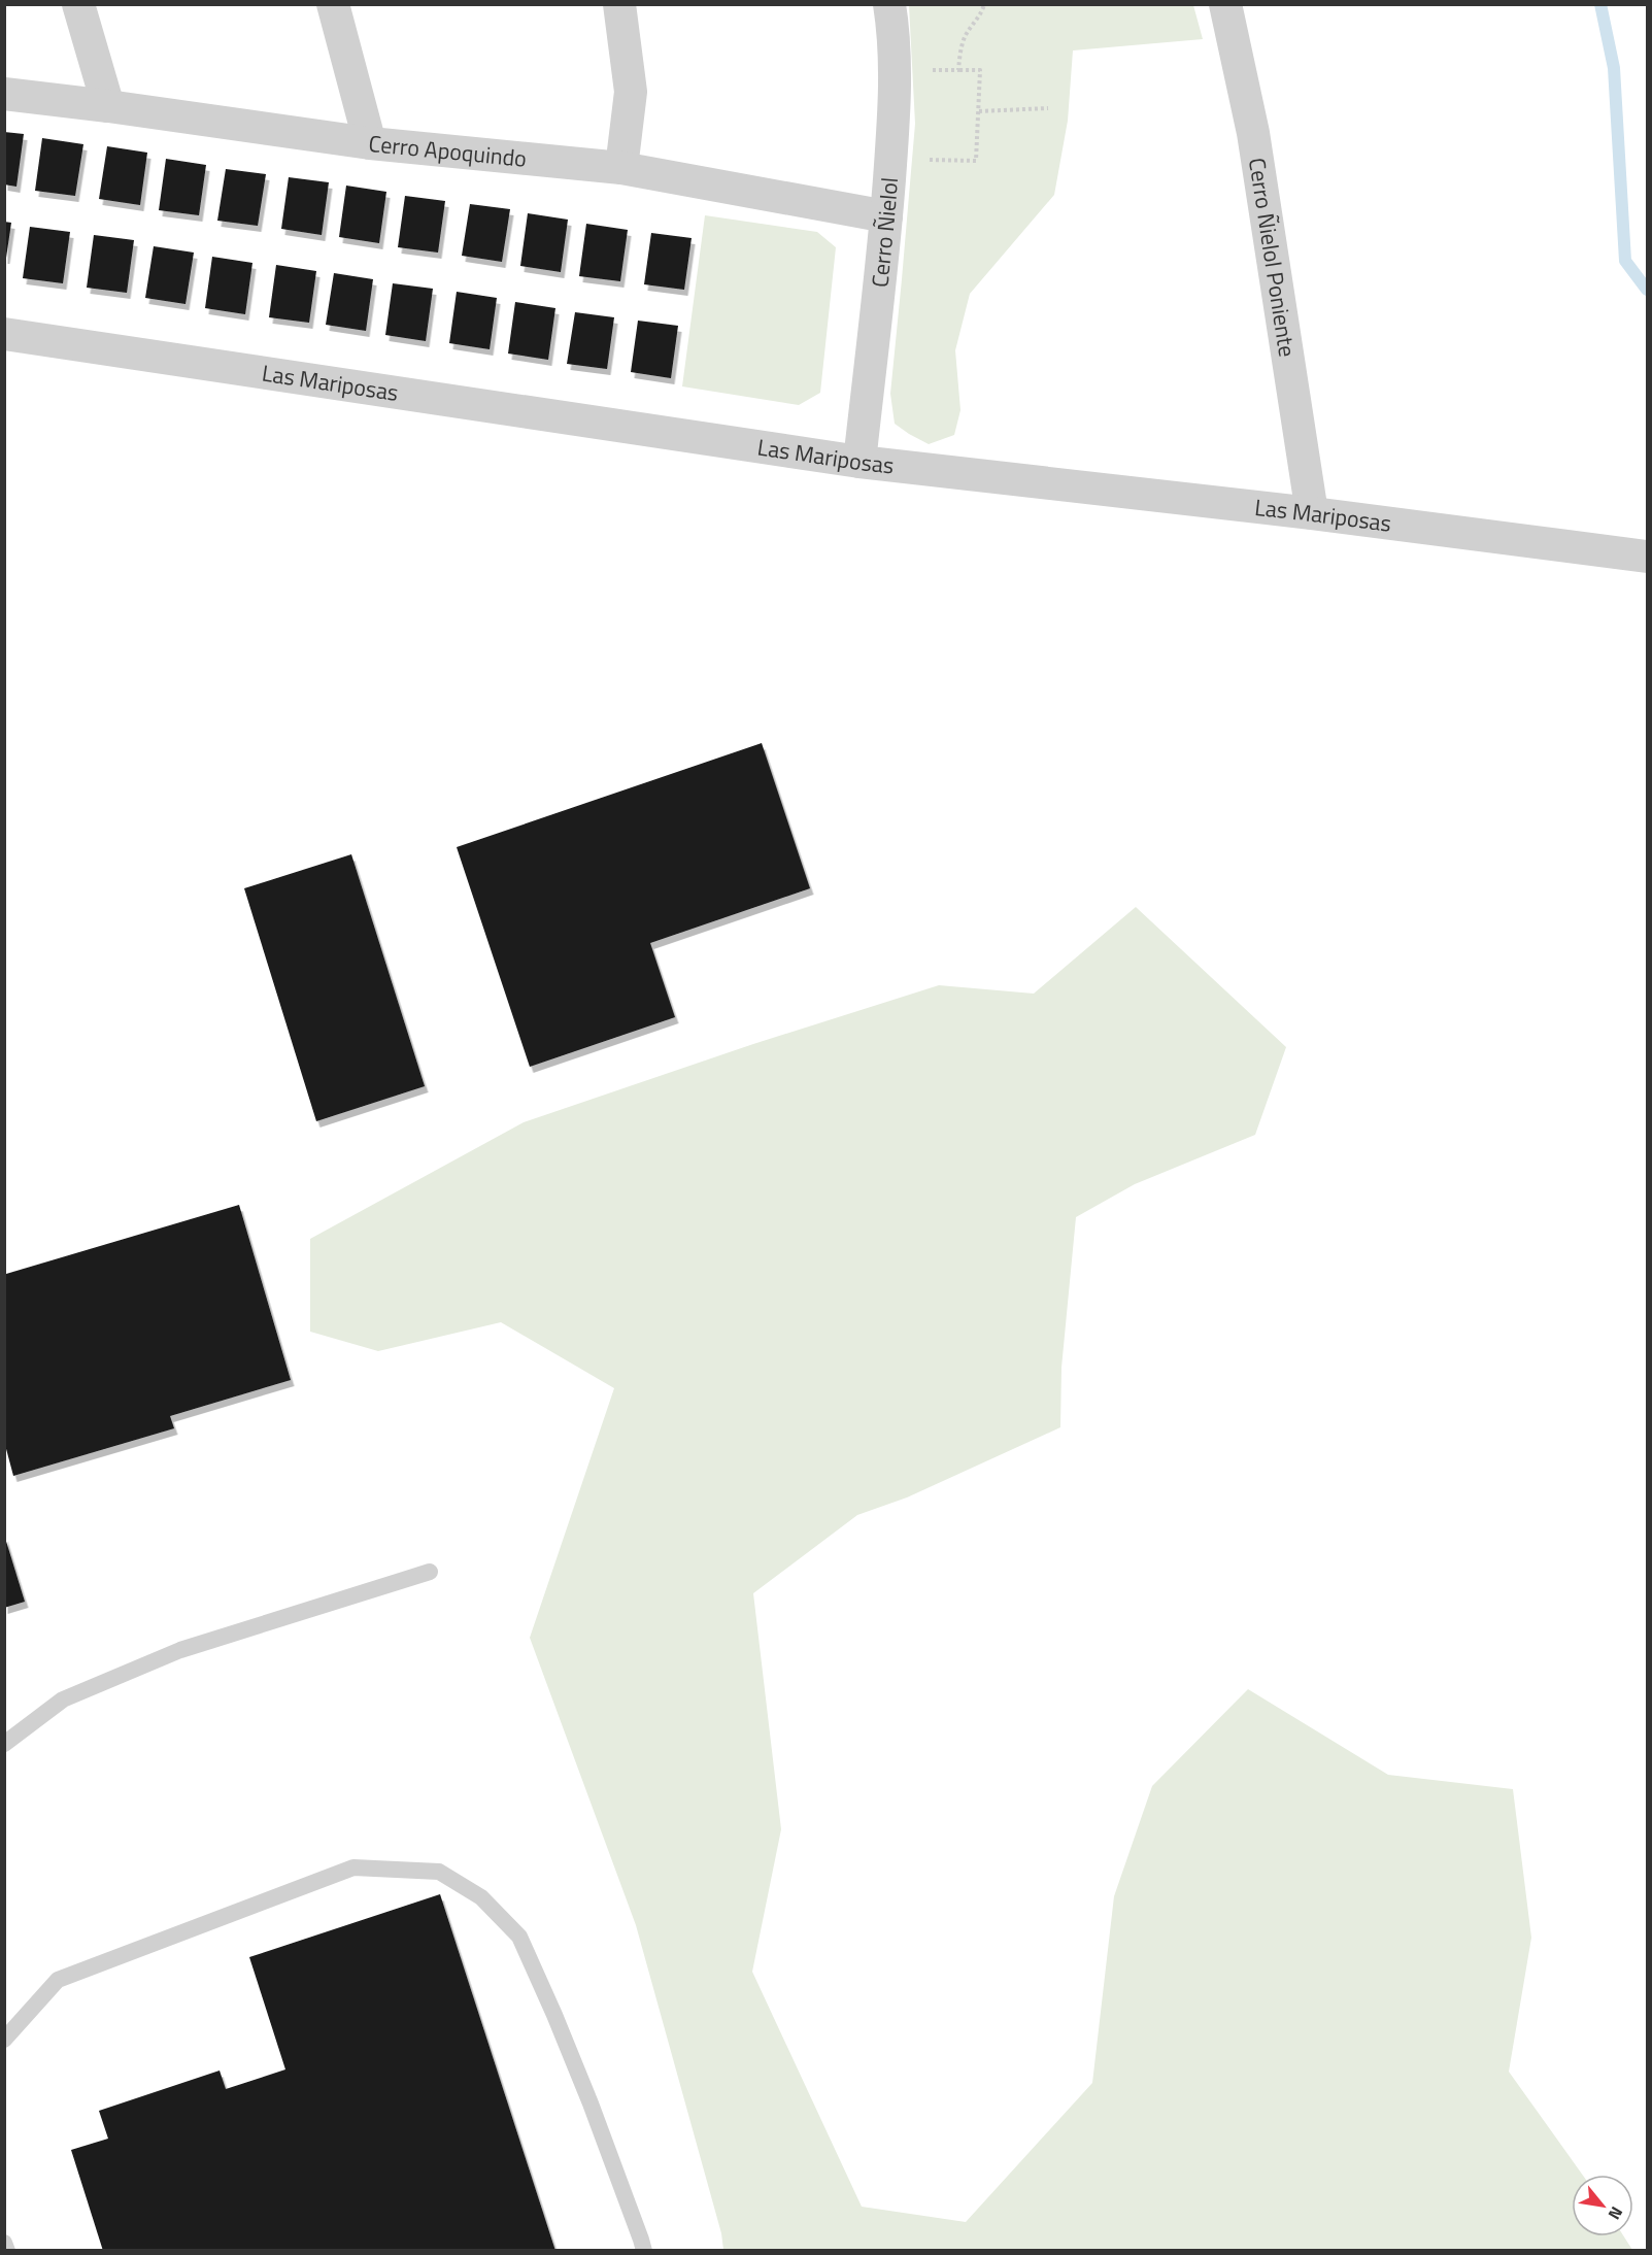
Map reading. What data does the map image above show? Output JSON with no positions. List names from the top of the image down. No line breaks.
{"streets":{"street":["Cerro Apoquindo","Cerro Ñielol","Cerro Ñielol Poniente","Las Mariposas"]},"crossings":[["Cerro Apoquindo","Cerro Ñielol"],["Cerro Ñielol","Las Mariposas"],["Cerro Ñielol Poniente","Las Mariposas"]],"north":"bottom right"}
